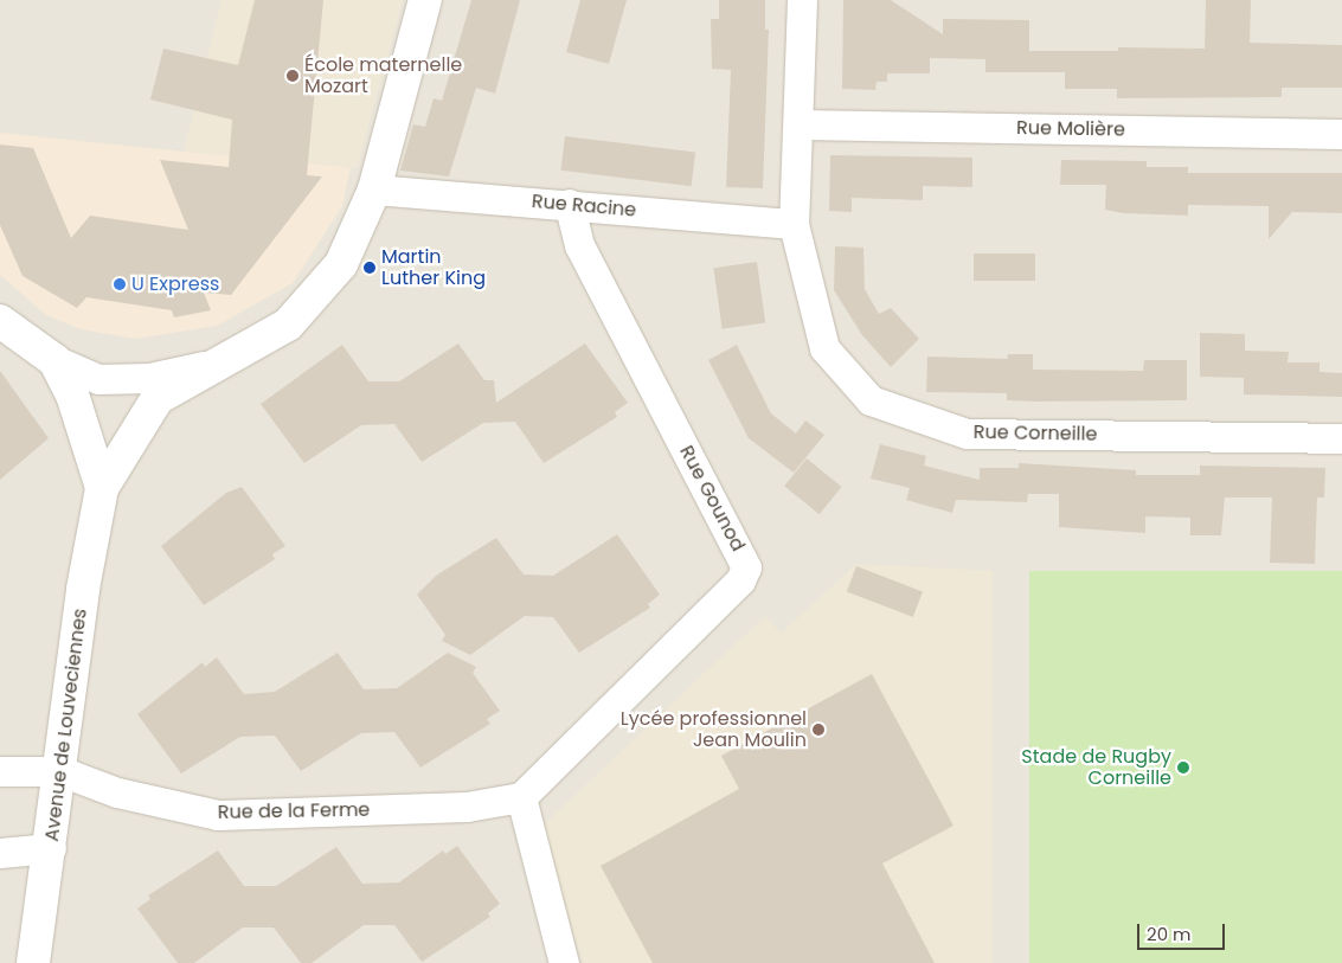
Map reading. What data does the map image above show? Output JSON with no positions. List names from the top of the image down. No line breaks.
{"streets":{"street":["Rue Molière","Rue Racine","Rue Corneille","Rue Gounod","Avenue de Louveciennes","Rue de la Ferme"]},"crossings":[["Rue Molière","Rue Corneille"],["Rue Racine","Rue Corneille"],["Rue Racine","Rue Gounod"],["Rue Racine","Avenue de Louveciennes"],["Rue Gounod","Rue de la Ferme"],["Avenue de Louveciennes","Rue de la Ferme"]],"places":["École maternelle Mozart","Martin Luther King","U Express","Lycée professionnel Jean Moulin","Stade de Rugby Corneille"],"scale_bar":"20 m"}
